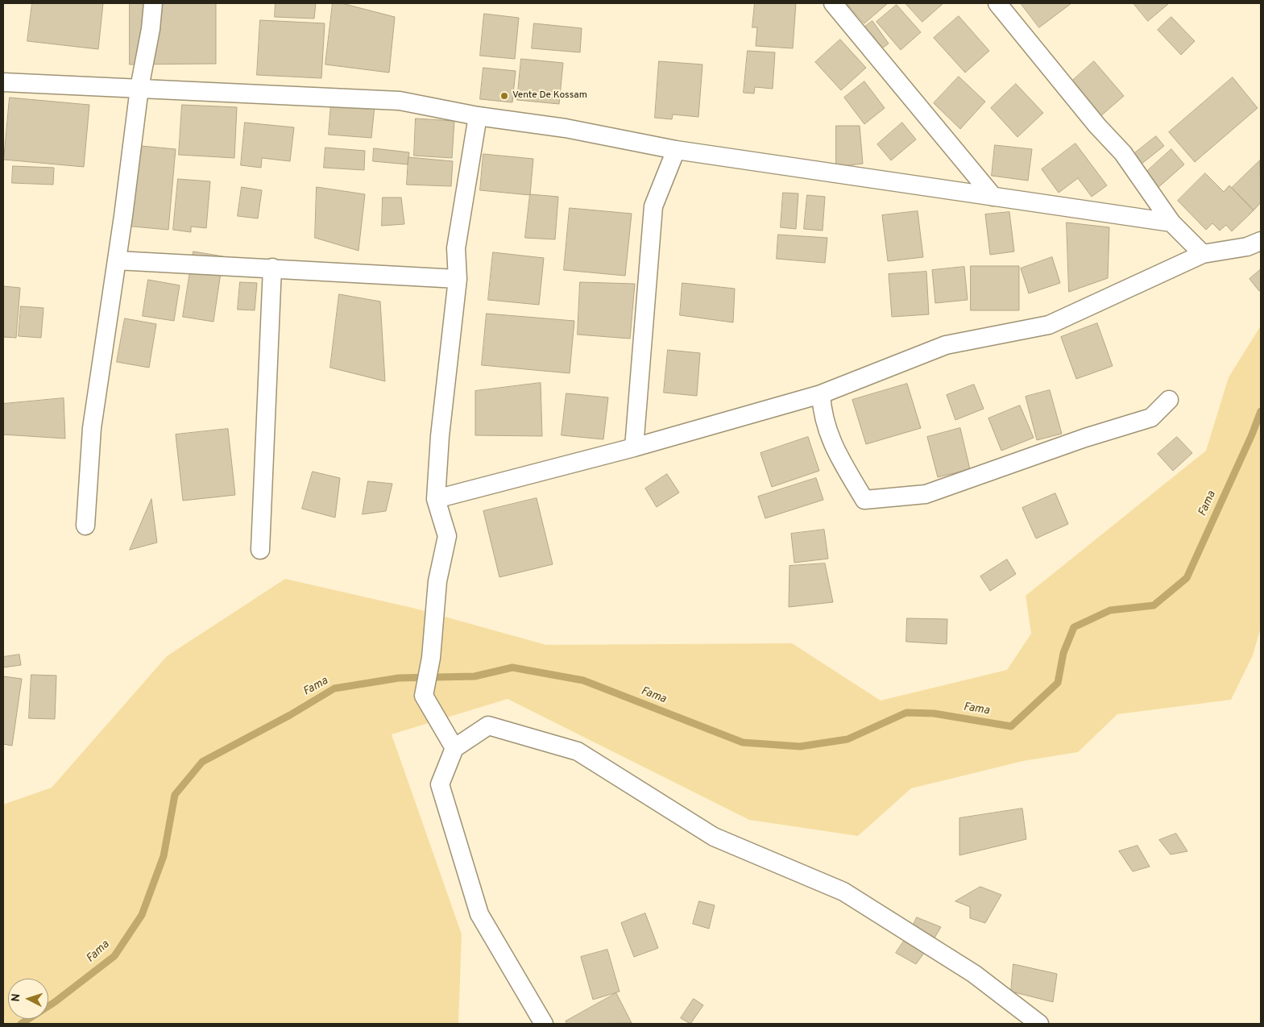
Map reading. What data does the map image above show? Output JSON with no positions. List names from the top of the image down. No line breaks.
{"water":["Fama"],"places":["Vente De Kossam"],"north":"left"}
